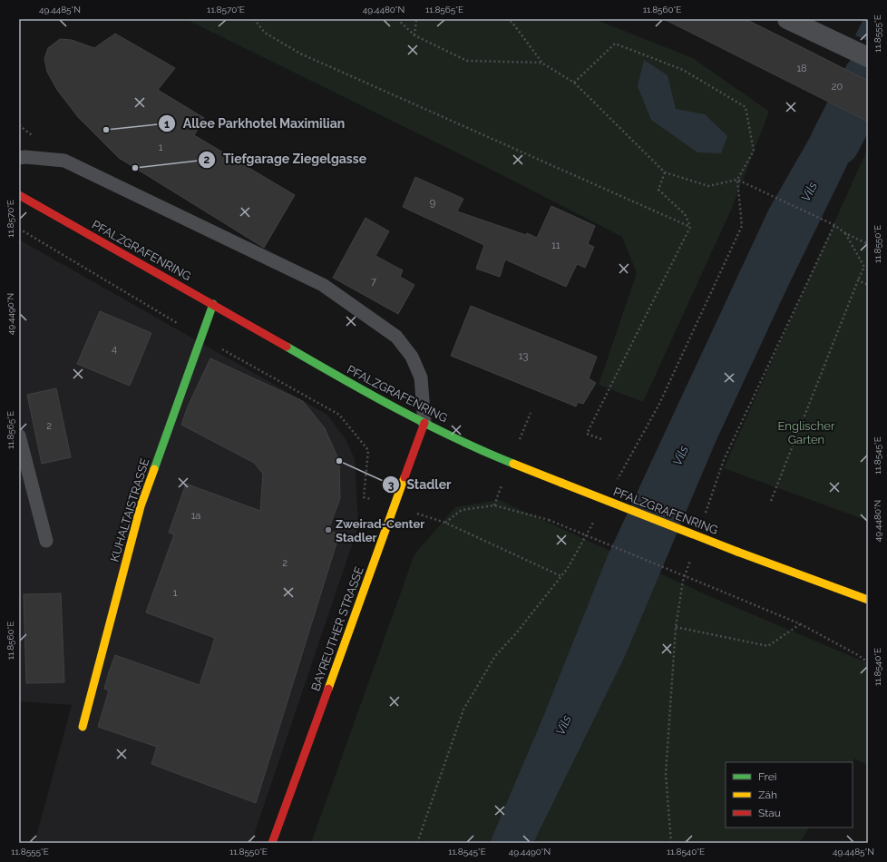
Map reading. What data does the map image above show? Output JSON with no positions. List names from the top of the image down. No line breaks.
{"streets":{"main road":["PFALZGRAFENRING","KUHALTAISTRASSE","BAYREUTHER STRASSE"]},"crossings":[["PFALZGRAFENRING","KUHALTAISTRASSE"],["PFALZGRAFENRING","BAYREUTHER STRASSE"]],"water":["Vils"],"parks":["Englischer Garten"],"places":["Allee Parkhotel Maximilian","Tiefgarage Ziegelgasse","Stadler","Zweirad-Center Stadler"],"house_numbers":["18","20","1","9","11","7","4","13","2","1a","2","1"],"legend":["Frei","Zäh","Stau"],"coordinates":["49.4485°N","11.8570°E","49.4480°N","11.8565°E","11.8560°E","11.8555°E","11.8550°E","49.4490°N","11.8545°E","11.8540°E"]}
